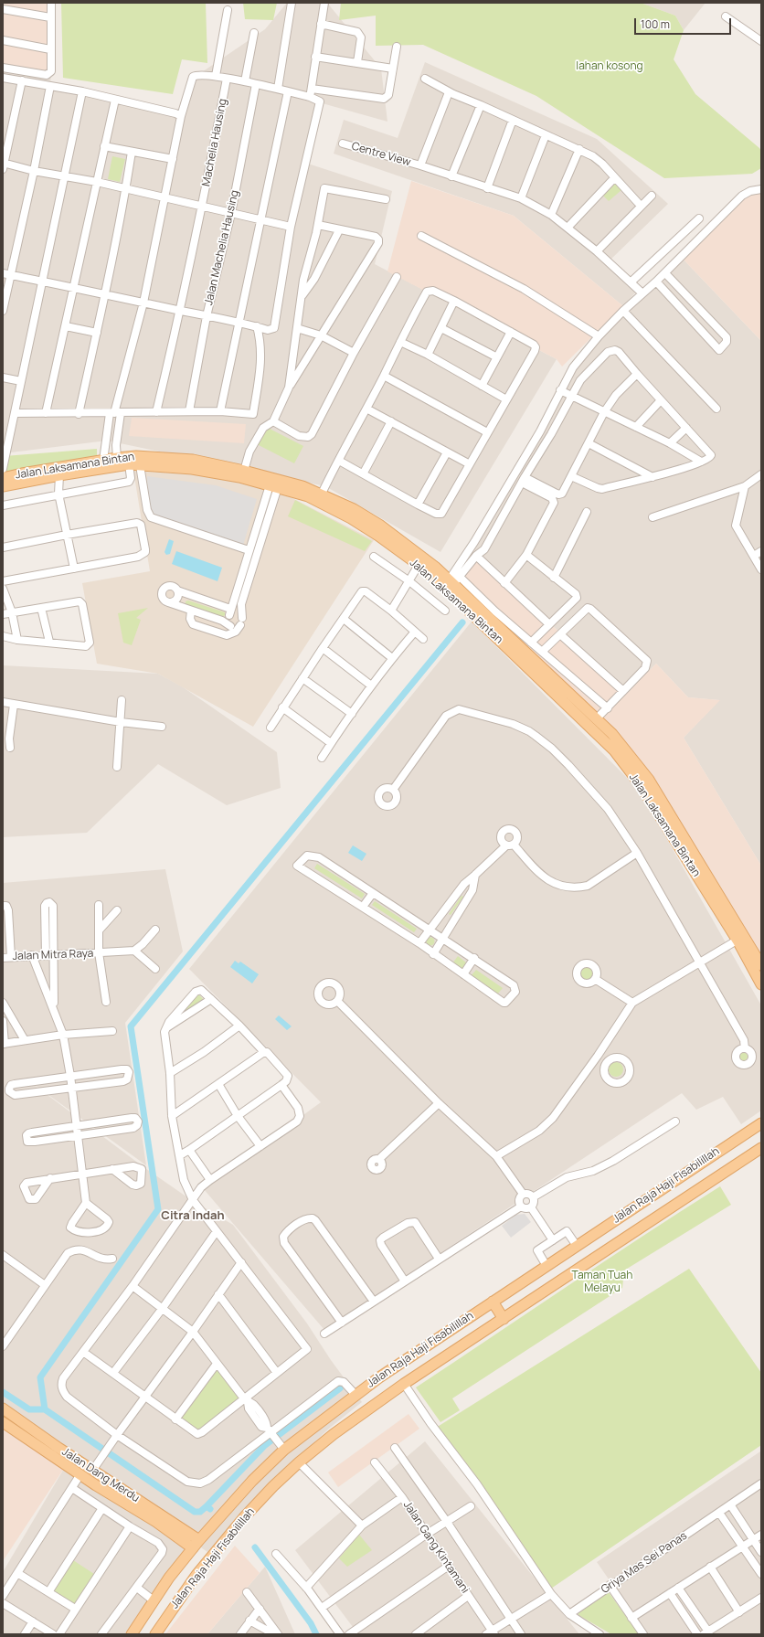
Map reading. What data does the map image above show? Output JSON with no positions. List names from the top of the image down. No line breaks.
{"streets":{"main road":["Jalan Laksamana Bintan","Jalan Raja Haji Fisabilillah","Jalan Dang Merdu"],"street":["Machelia Hausing","Centre View","Jalan Machelia Hausing","Jalan Mitra Raya","Jalan Gang Kintamani","Griya Mas Sei.Panas"]},"crossings":[["Jalan Raja Haji Fisabilillah","Jalan Dang Merdu"]],"districts":["Citra Indah"],"parks":["lahan kosong","Taman Tuah Melayu"],"scale_bar":"100 m"}
